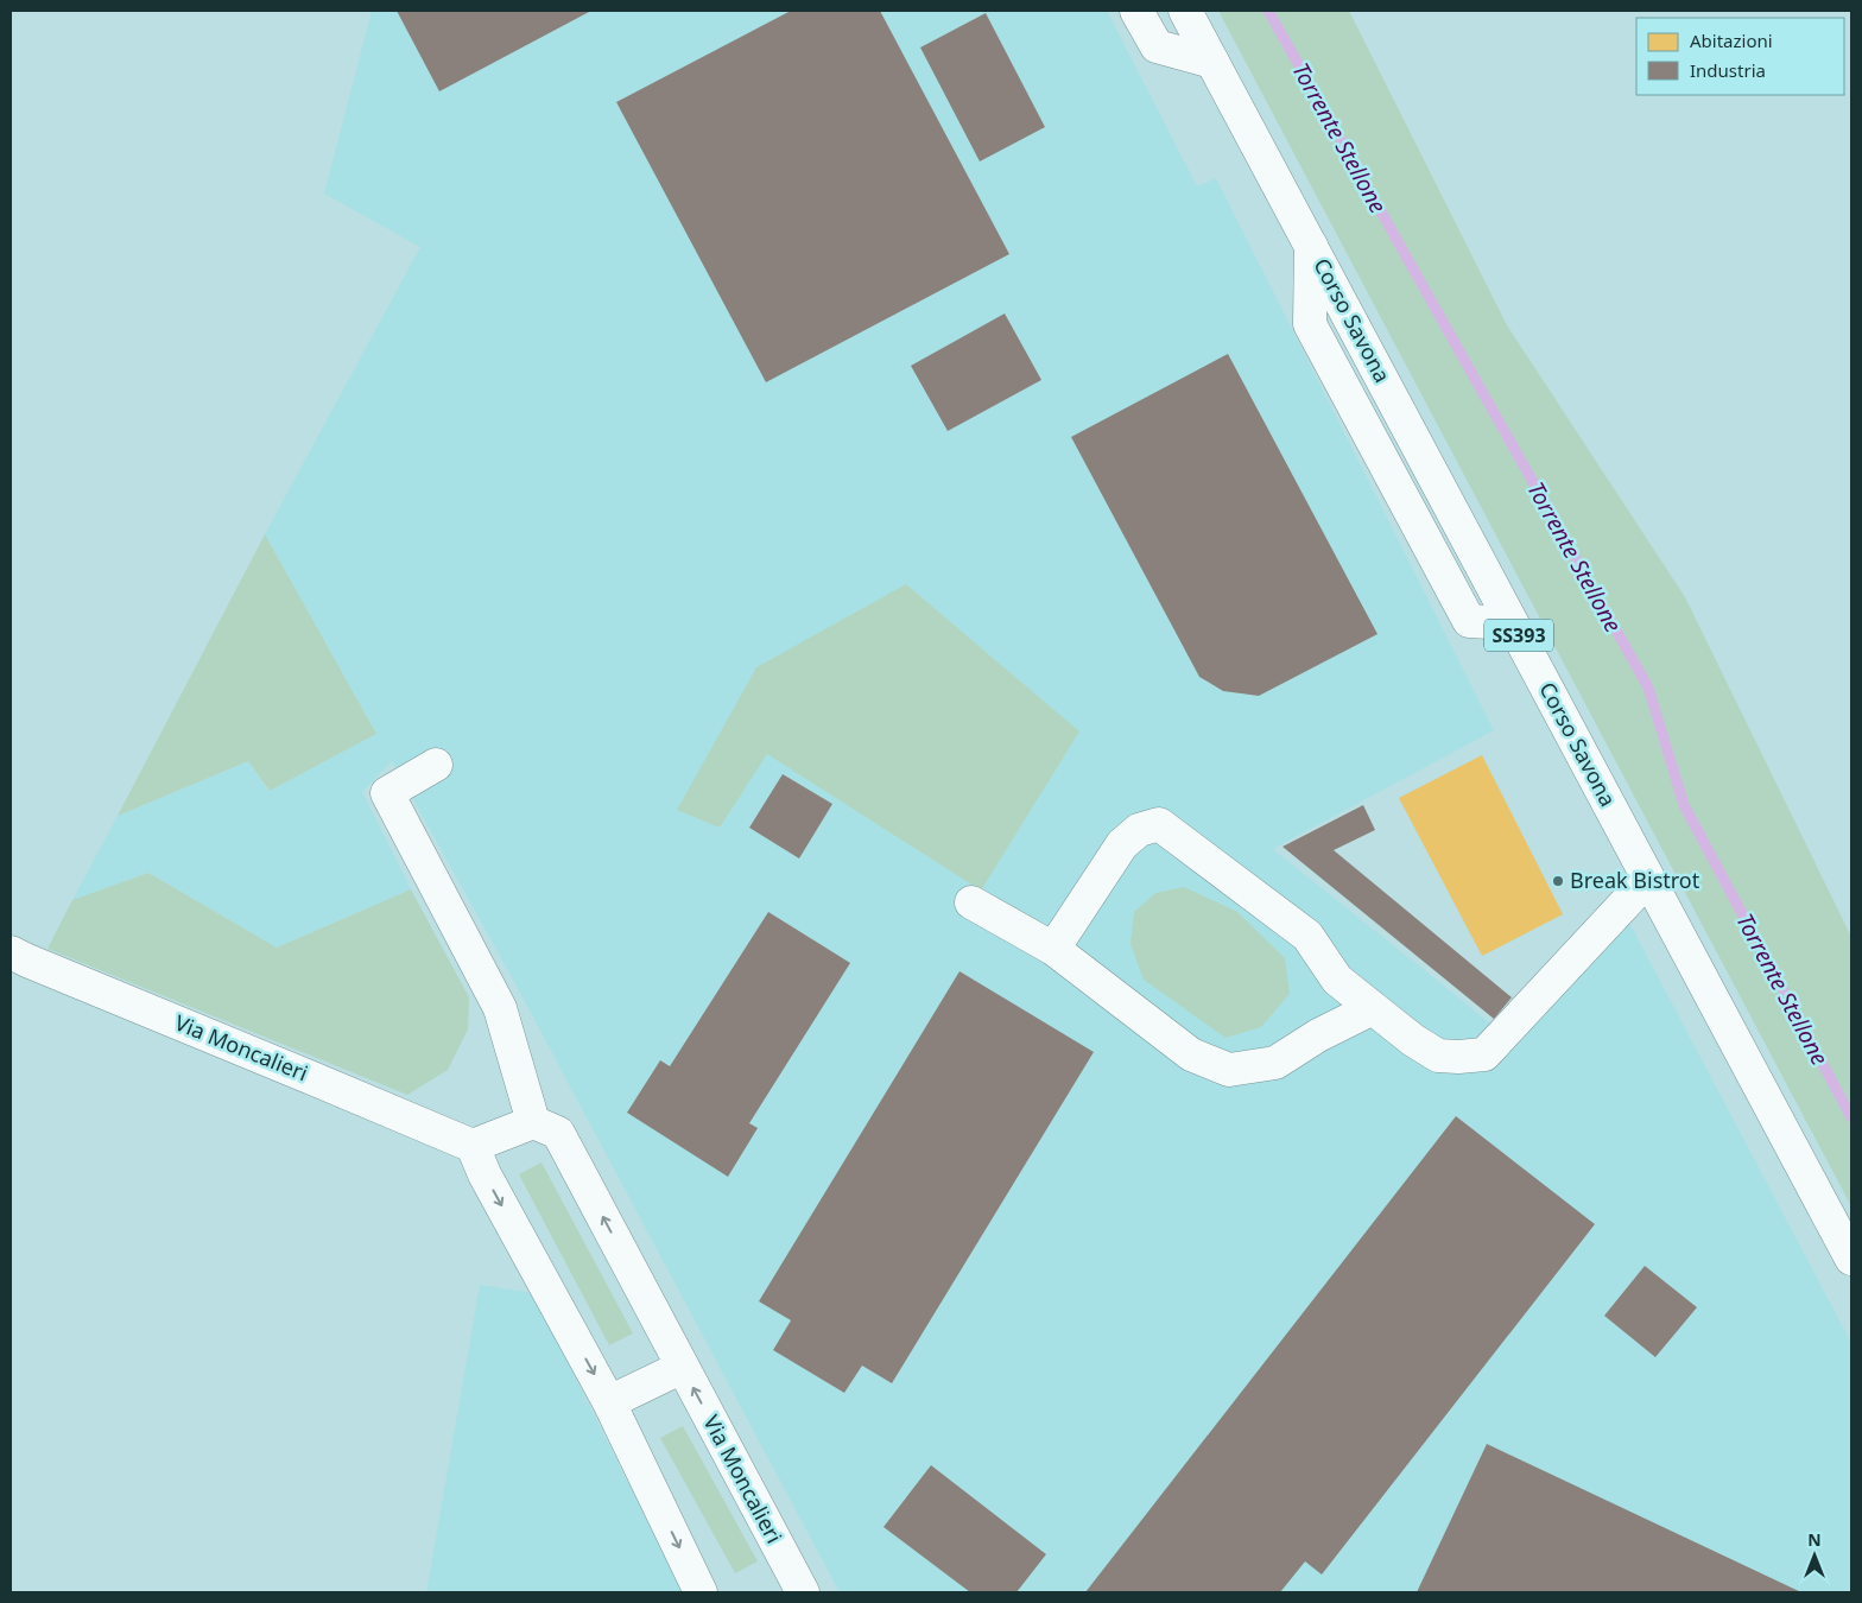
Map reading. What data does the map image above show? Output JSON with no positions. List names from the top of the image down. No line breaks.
{"streets":{"street":["Corso Savona","SS393","Via Moncalieri"]},"water":["Torrente Stellone"],"places":["Break Bistrot"],"legend":["Abitazioni","Industria"],"north":"top"}
